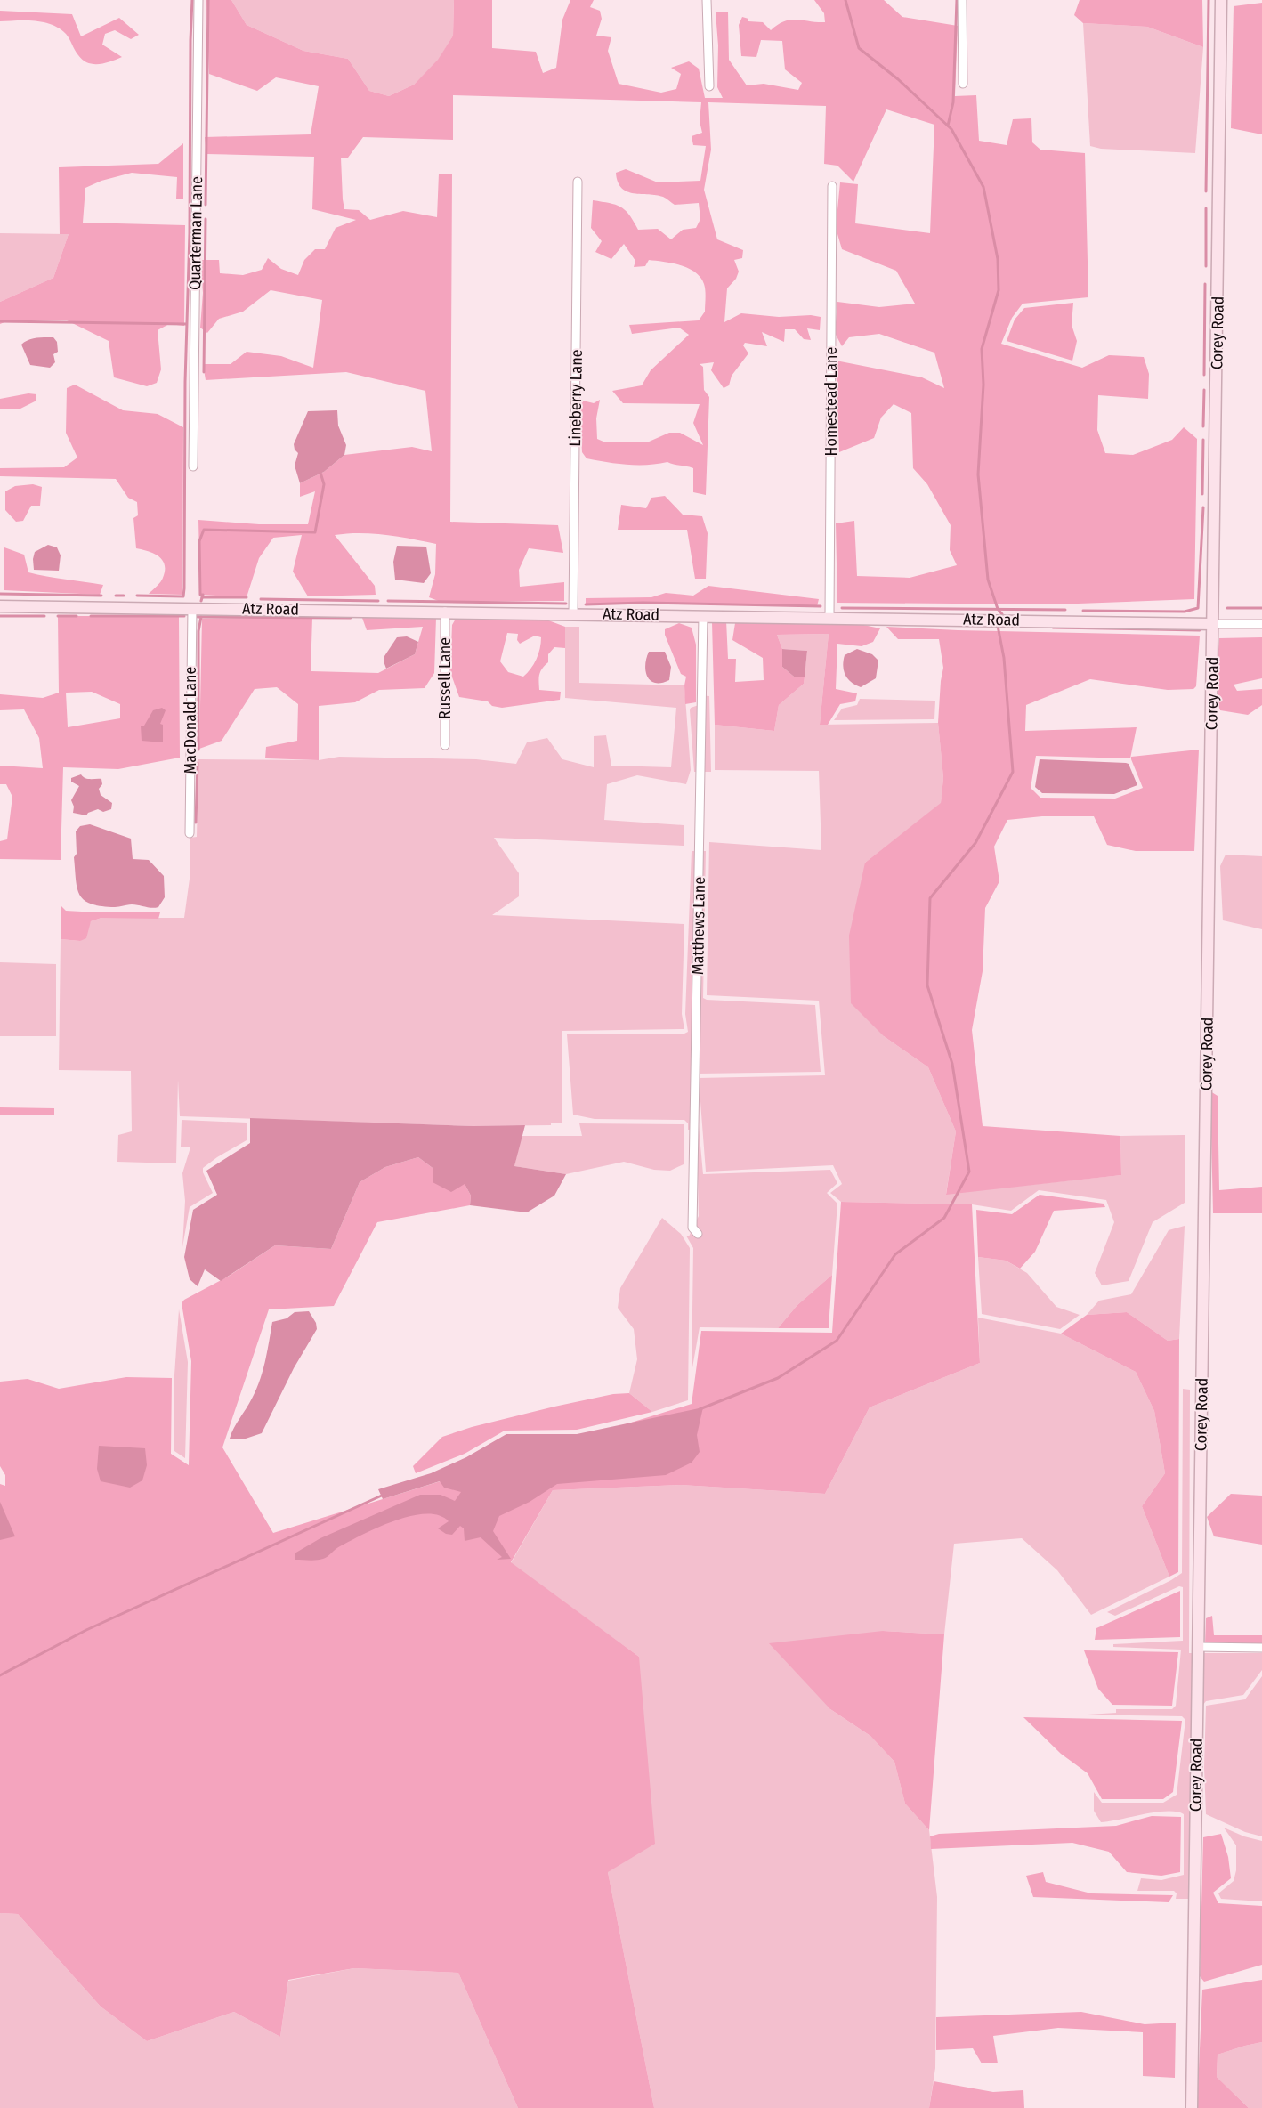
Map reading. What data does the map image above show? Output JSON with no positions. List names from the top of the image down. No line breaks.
{"streets":{"street":["Quarterman Lane","Corey Road","Lineberry Lane","Homestead Lane","Atz Road","Russell Lane","MacDonald Lane","Matthews Lane"]},"crossings":[["Corey Road","Atz Road"],["Lineberry Lane","Atz Road"],["Homestead Lane","Atz Road"],["Atz Road","Russell Lane"],["Atz Road","MacDonald Lane"],["Atz Road","Matthews Lane"]]}
